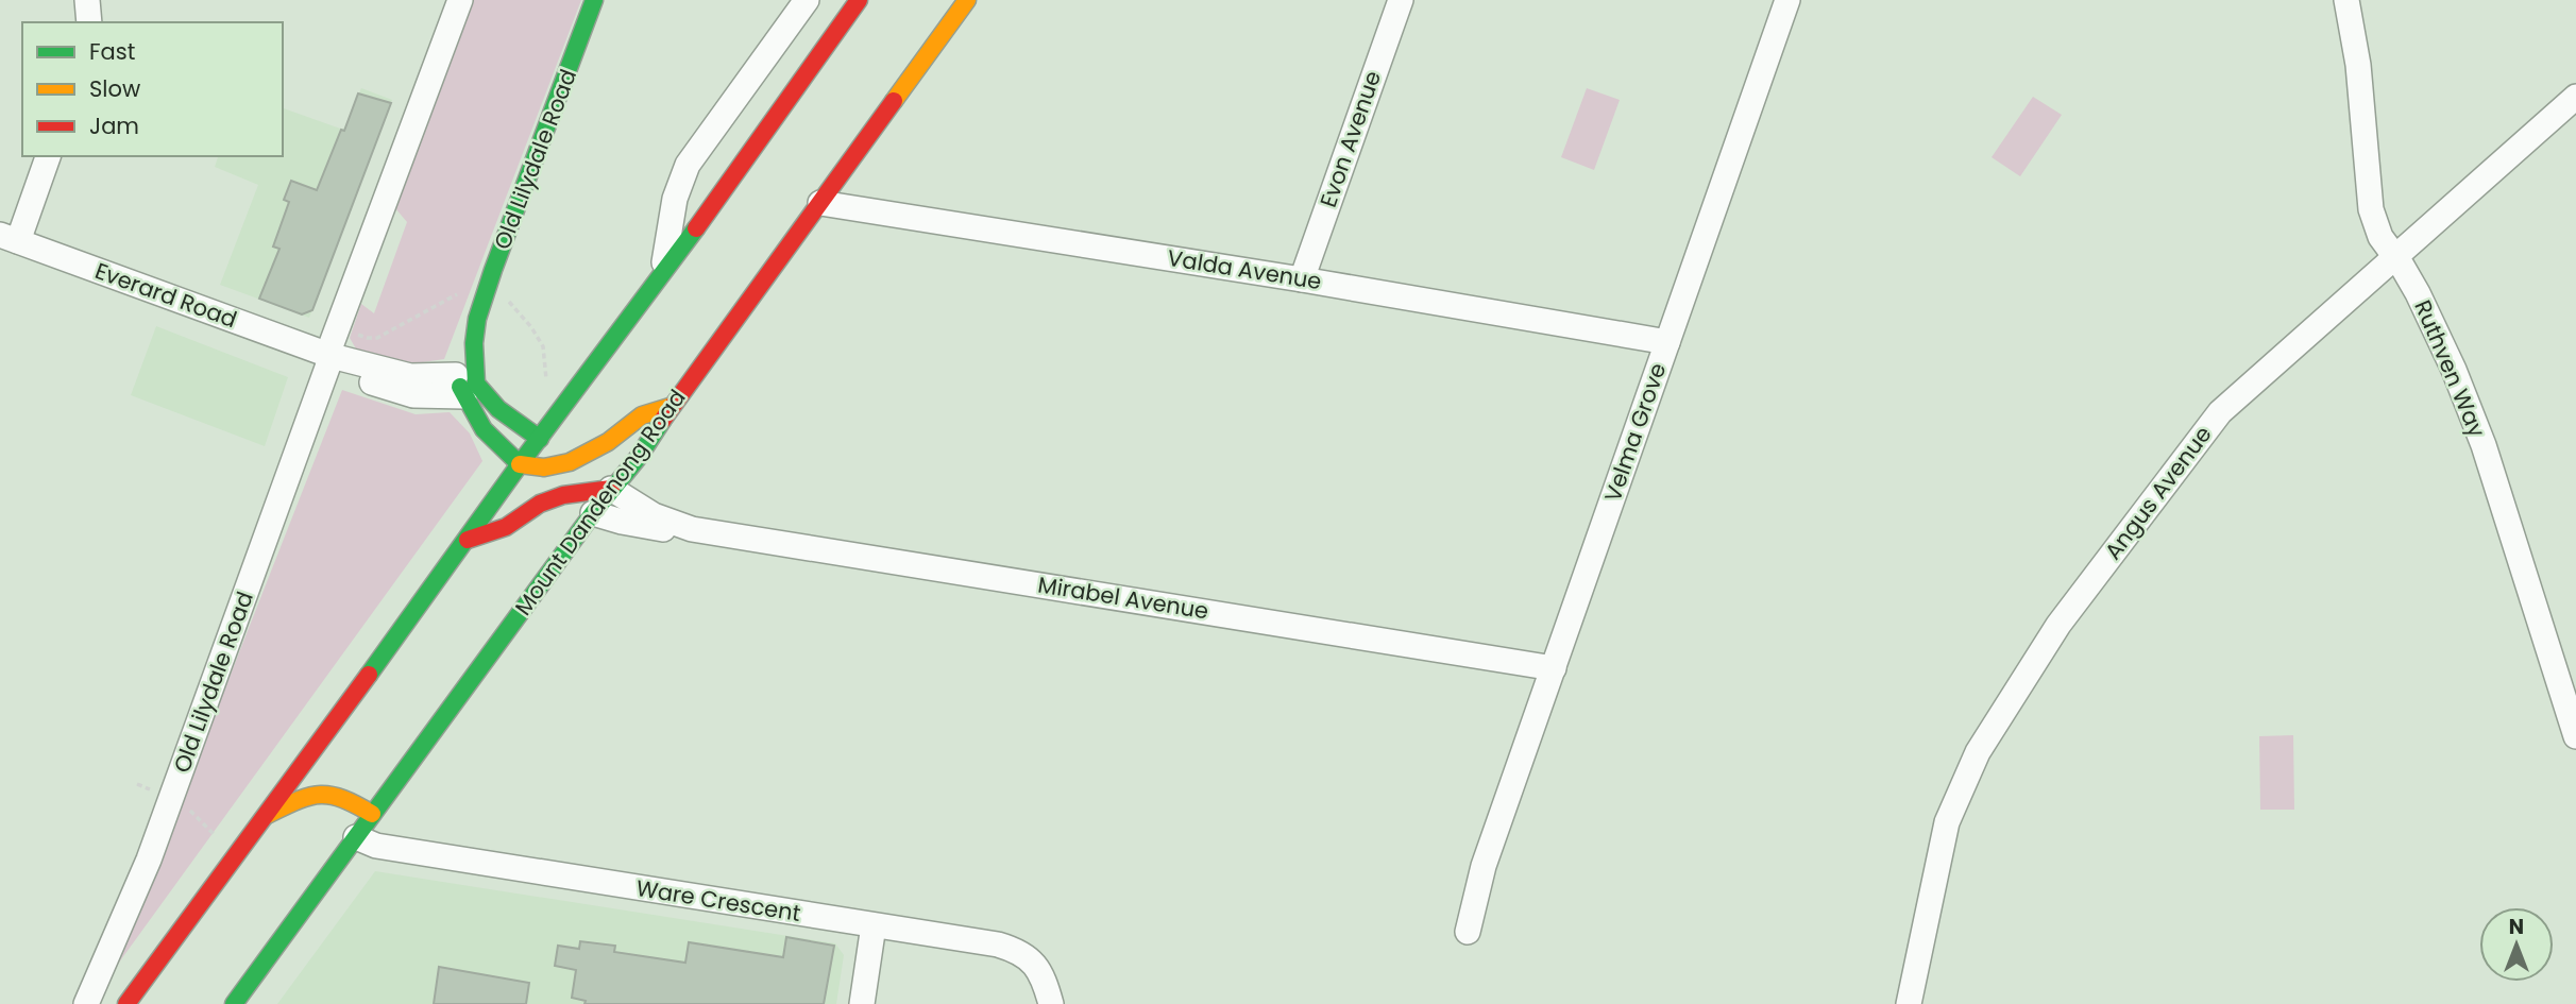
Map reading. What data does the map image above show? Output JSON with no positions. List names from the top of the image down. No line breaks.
{"streets":{"main road":["Old Lilydale Road","Mount Dandenong Road"],"street":["Evon Avenue","Valda Avenue","Everard Road","Ruthven Way","Velma Grove","Angus Avenue","Mirabel Avenue","Ware Crescent"]},"crossings":[["Evon Avenue","Valda Avenue"],["Old Lilydale Road","Everard Road"],["Old Lilydale Road","Mount Dandenong Road"],["Old Lilydale Road","Mirabel Avenue"],["Valda Avenue","Velma Grove"],["Valda Avenue","Mount Dandenong Road"],["Ruthven Way","Angus Avenue"],["Velma Grove","Mirabel Avenue"],["Mount Dandenong Road","Mirabel Avenue"],["Mount Dandenong Road","Ware Crescent"]],"legend":["Fast","Slow","Jam"],"north":"top"}
